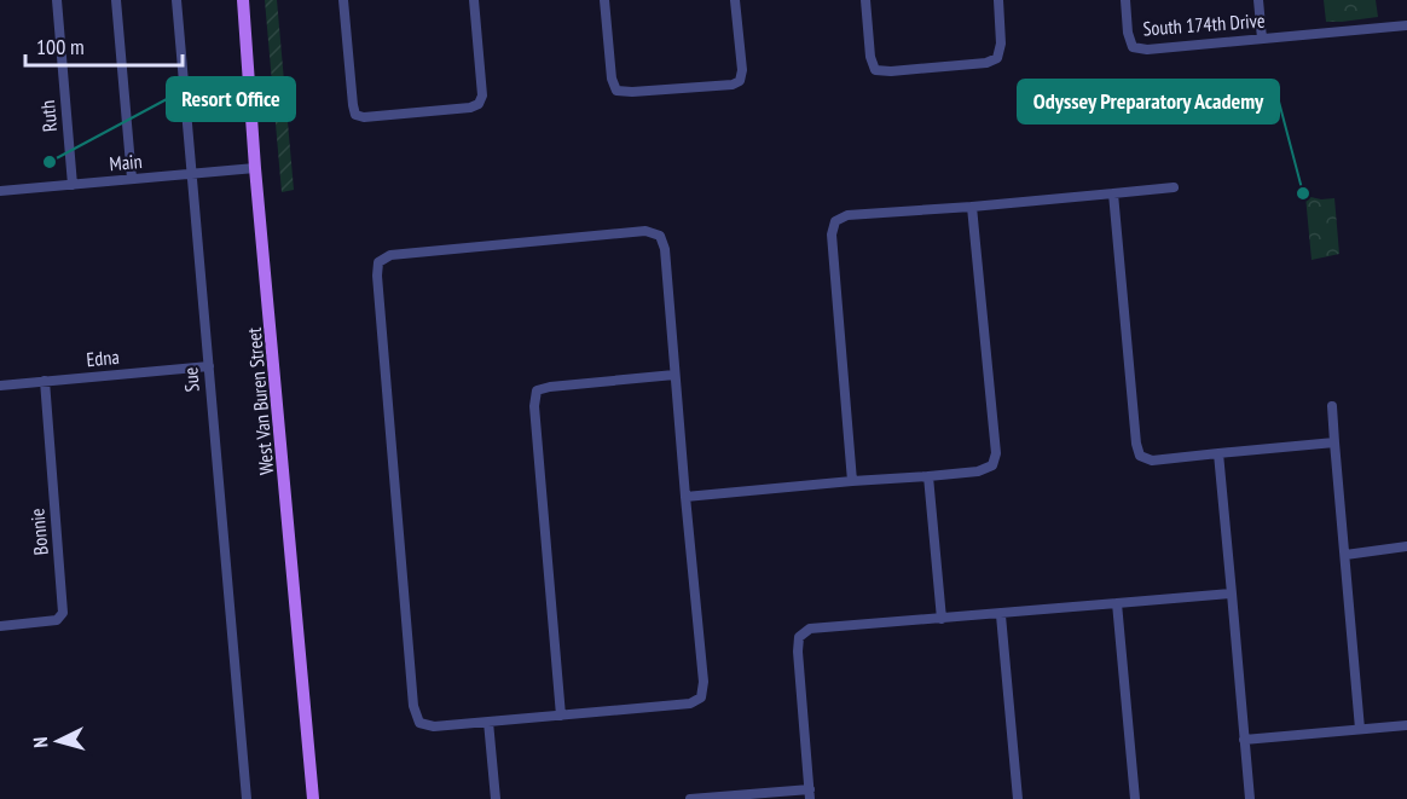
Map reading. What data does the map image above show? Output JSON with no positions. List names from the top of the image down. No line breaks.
{"streets":{"main road":["West Van Buren Street"],"street":["South 174th Drive","Ruth","Main","Edna","Sue","Bonnie"]},"crossings":[["Ruth","Main"],["Main","Sue"],["Main","West Van Buren Street"],["Edna","Sue"],["Edna","Bonnie"]],"places":["Resort Office","Odyssey Preparatory Academy"],"scale_bar":"100 m","north":"left"}
